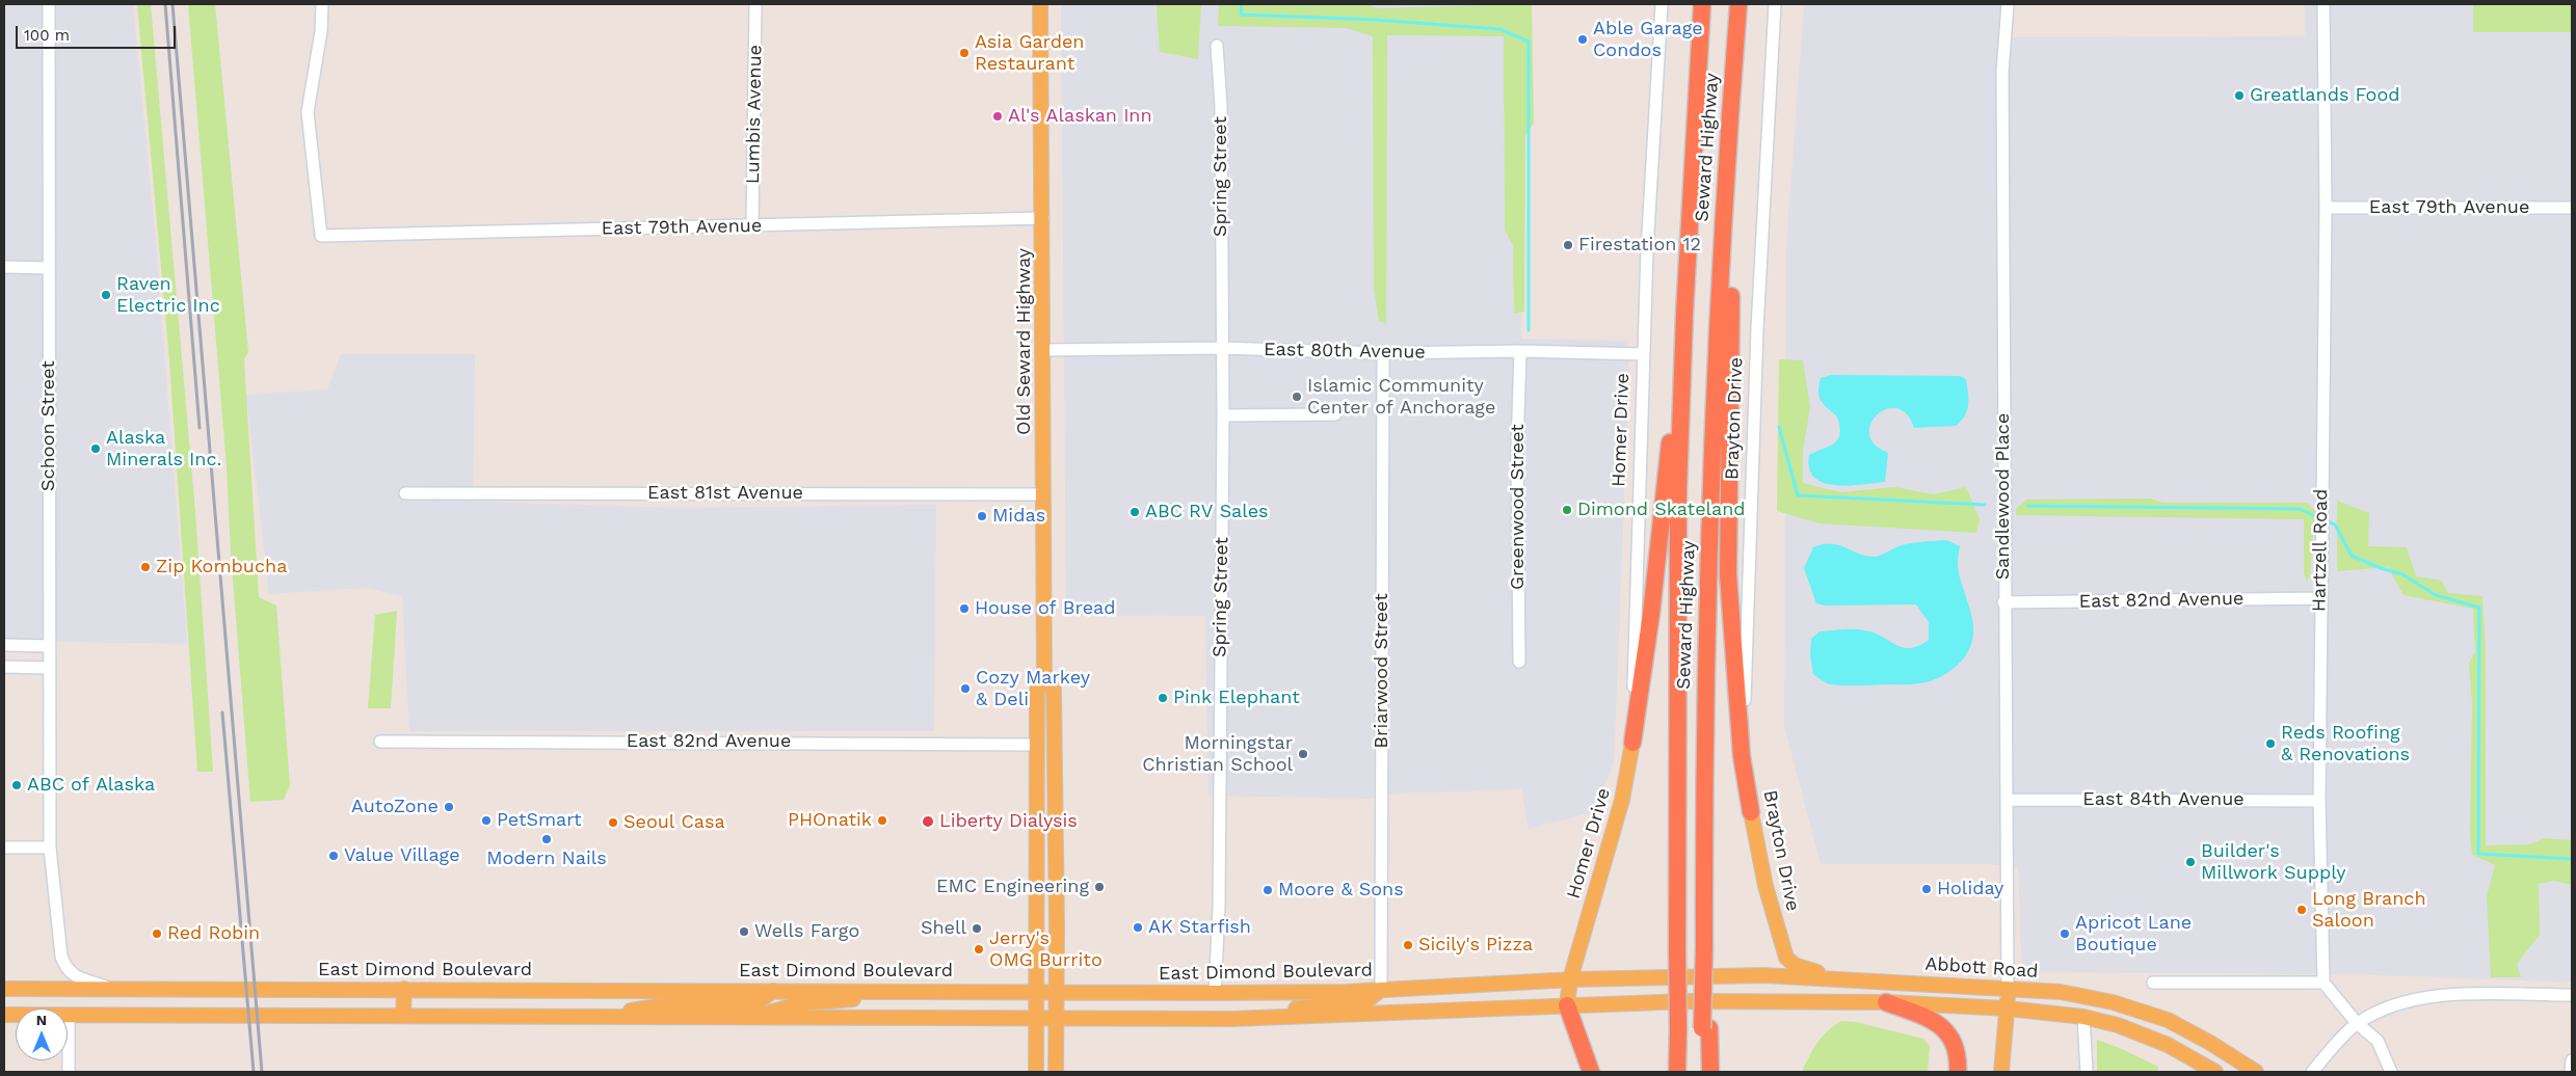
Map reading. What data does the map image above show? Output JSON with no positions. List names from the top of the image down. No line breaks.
{"streets":{"highway":["Seward Highway"],"main road":["Old Seward Highway","Brayton Drive","Homer Drive","Abbott Road","East Dimond Boulevard"],"street":["Lumbis Avenue","Spring Street","East 79th Avenue","East 80th Avenue","Schoon Street","East 81st Avenue","Sandlewood Place","Greenwood Street","Hartzell Road","East 82nd Avenue","Briarwood Street","East 84th Avenue"]},"crossings":[["Lumbis Avenue","East 79th Avenue"],["Spring Street","East 80th Avenue"],["Spring Street","East Dimond Boulevard"],["East 79th Avenue","Old Seward Highway"],["East 79th Avenue","Hartzell Road"],["Old Seward Highway","East 80th Avenue"],["Old Seward Highway","East 81st Avenue"],["Old Seward Highway","East 82nd Avenue"],["Old Seward Highway","East Dimond Boulevard"],["East 80th Avenue","Homer Drive"],["East 80th Avenue","Greenwood Street"],["East 80th Avenue","Briarwood Street"],["Brayton Drive","Abbott Road"],["Schoon Street","East Dimond Boulevard"],["Homer Drive","Abbott Road"],["Homer Drive","East Dimond Boulevard"],["Sandlewood Place","East 82nd Avenue"],["Sandlewood Place","East 84th Avenue"],["Sandlewood Place","Abbott Road"],["Hartzell Road","East 82nd Avenue"],["Hartzell Road","East 84th Avenue"],["Briarwood Street","East Dimond Boulevard"],["Abbott Road","East Dimond Boulevard"]],"places":["Able Garage Condos","Asia Garden Restaurant","Greatlands Food","Al's Alaskan Inn","Firestation 12","Raven Electric Inc","Islamic Community Center of Anchorage","Alaska Minerals Inc.","Dimond Skateland","ABC RV Sales","Midas","Zip Kombucha","House of Bread","Cozy Markey & Deli","Pink Elephant","Reds Roofing & Renovations","Morningstar Christian School","ABC of Alaska","AutoZone","PetSmart","PHOnatik","Liberty Dialysis","Seoul Casa","Modern Nails","Value Village","Builder's Millwork Supply","EMC Engineering","Holiday","Moore & Sons","Long Branch Saloon","AK Starfish","Shell","Wells Fargo","Red Robin","Apricot Lane Boutique","Sicily's Pizza","Jerry's OMG Burrito"],"scale_bar":"100 m","north":"top"}
